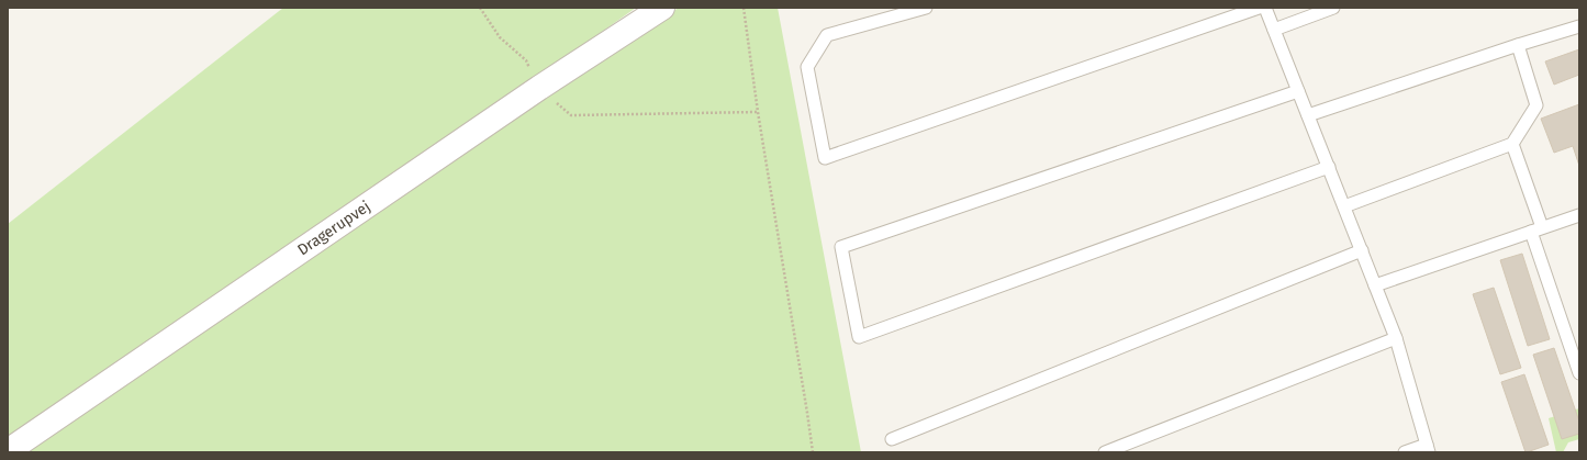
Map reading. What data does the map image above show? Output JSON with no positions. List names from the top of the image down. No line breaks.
{"streets":{"street":["Dragerupvej"]}}
